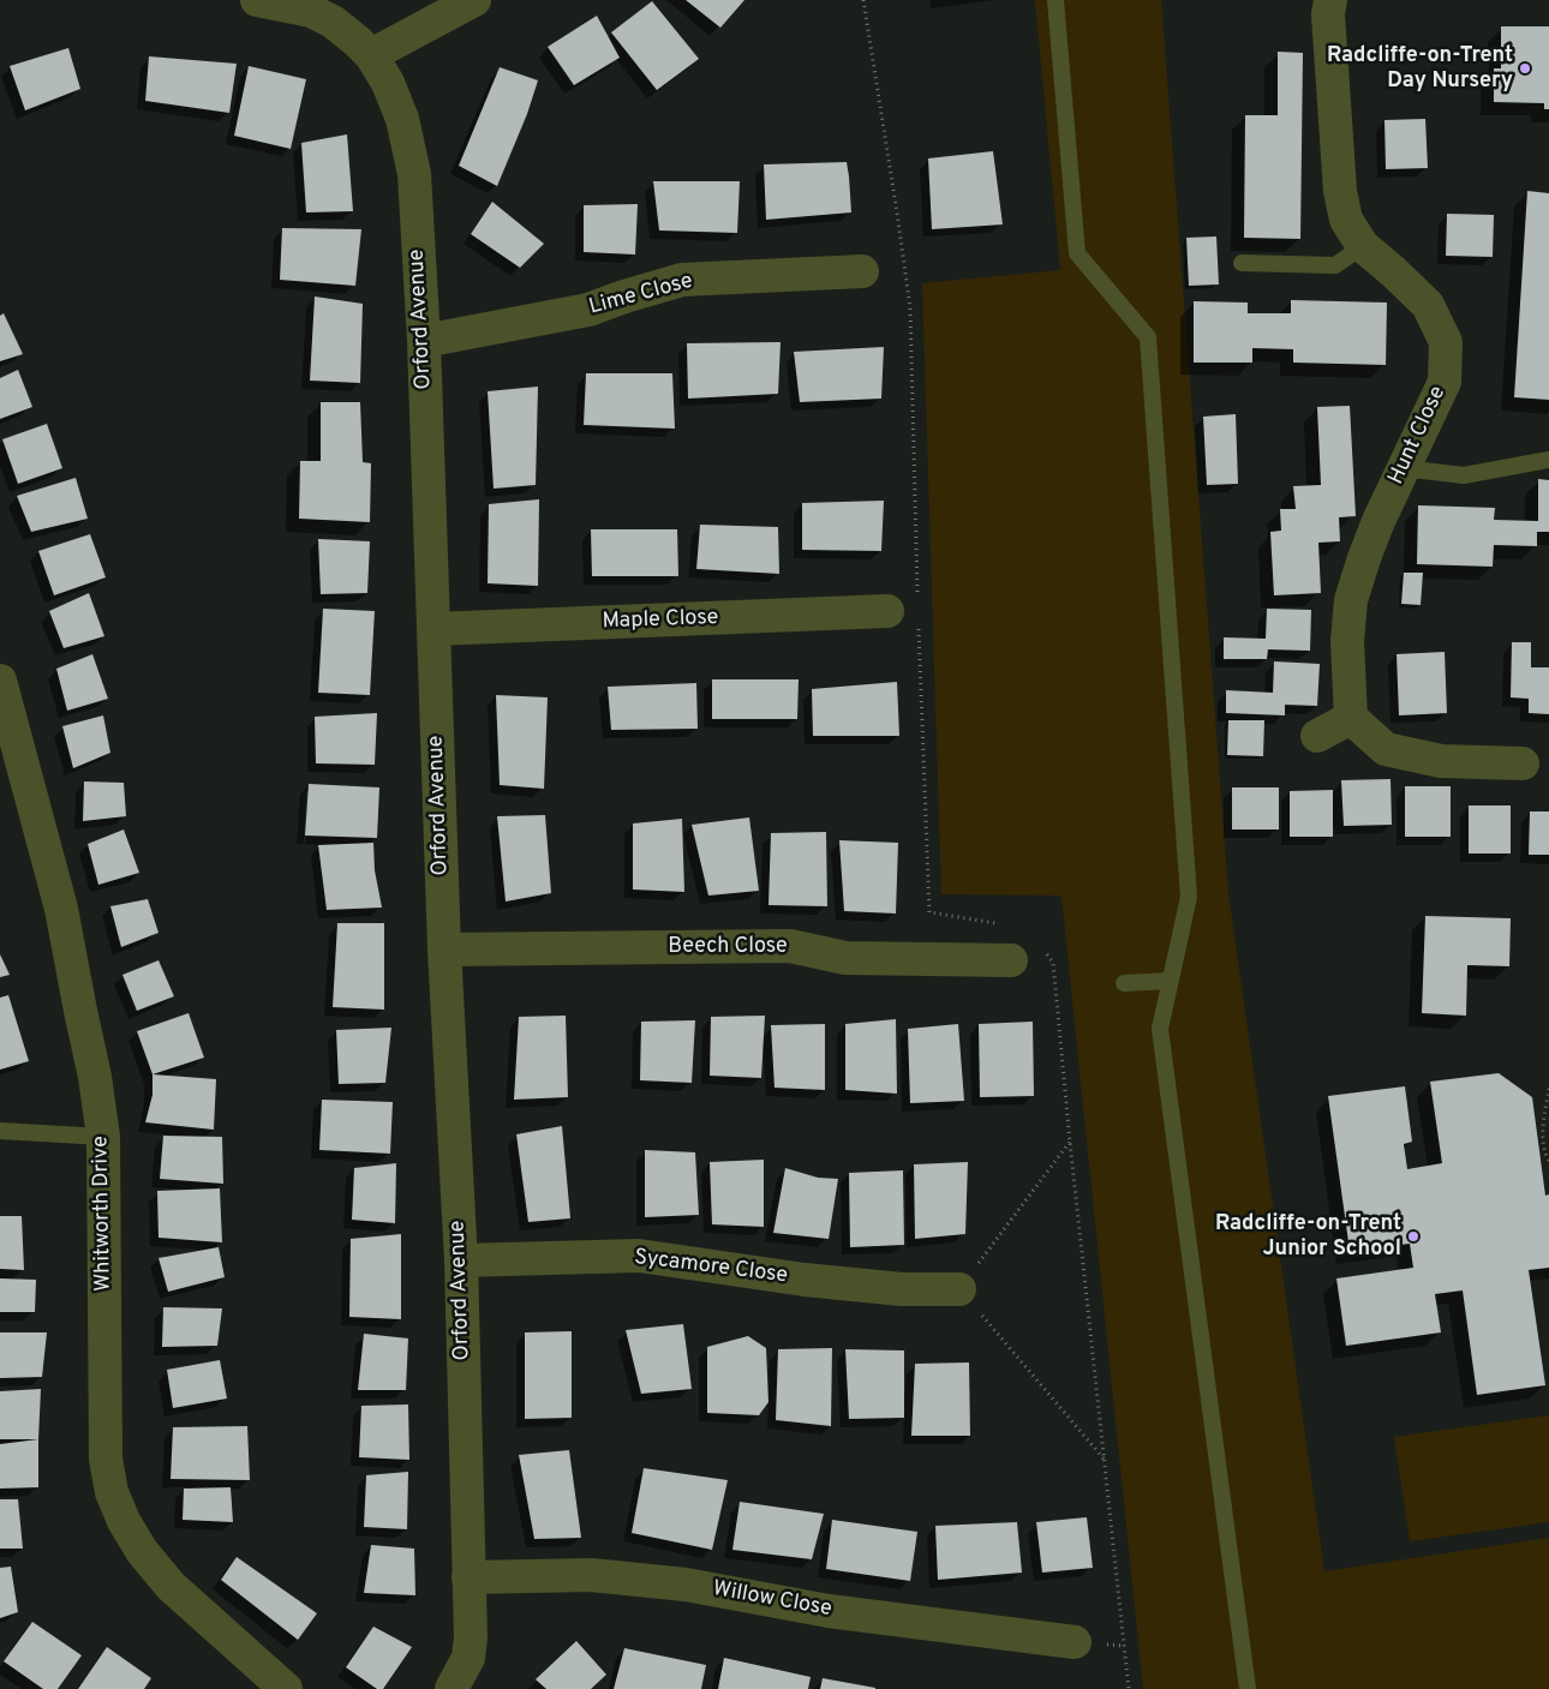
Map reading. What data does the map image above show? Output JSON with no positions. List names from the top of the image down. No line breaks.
{"streets":{"street":["Lime Close","Orford Avenue","Hunt Close","Maple Close","Beech Close","Whitworth Drive","Sycamore Close","Willow Close"]},"crossings":[["Lime Close","Orford Avenue"],["Orford Avenue","Maple Close"],["Orford Avenue","Beech Close"],["Orford Avenue","Sycamore Close"],["Orford Avenue","Willow Close"]],"places":["Radcliffe-on-Trent Day Nursery","Radcliffe-on-Trent Junior School"]}
